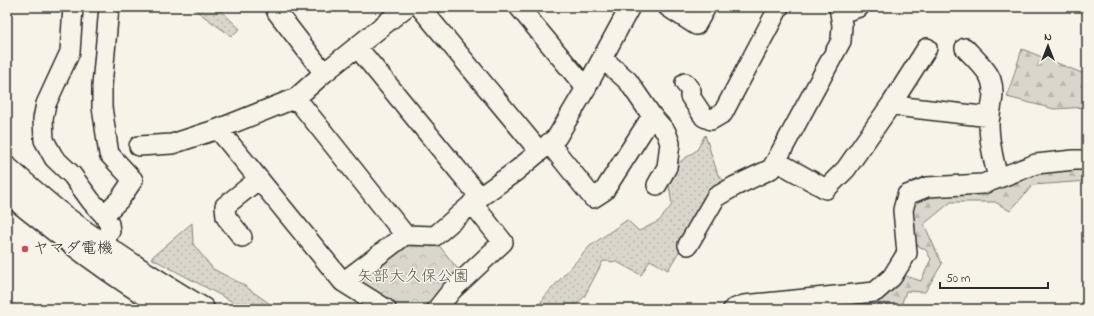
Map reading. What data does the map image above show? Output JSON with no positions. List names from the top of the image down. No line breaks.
{"parks":["矢部大久保公園"],"places":["ヤマダ電機"],"scale_bar":"50 m","north":"top"}
